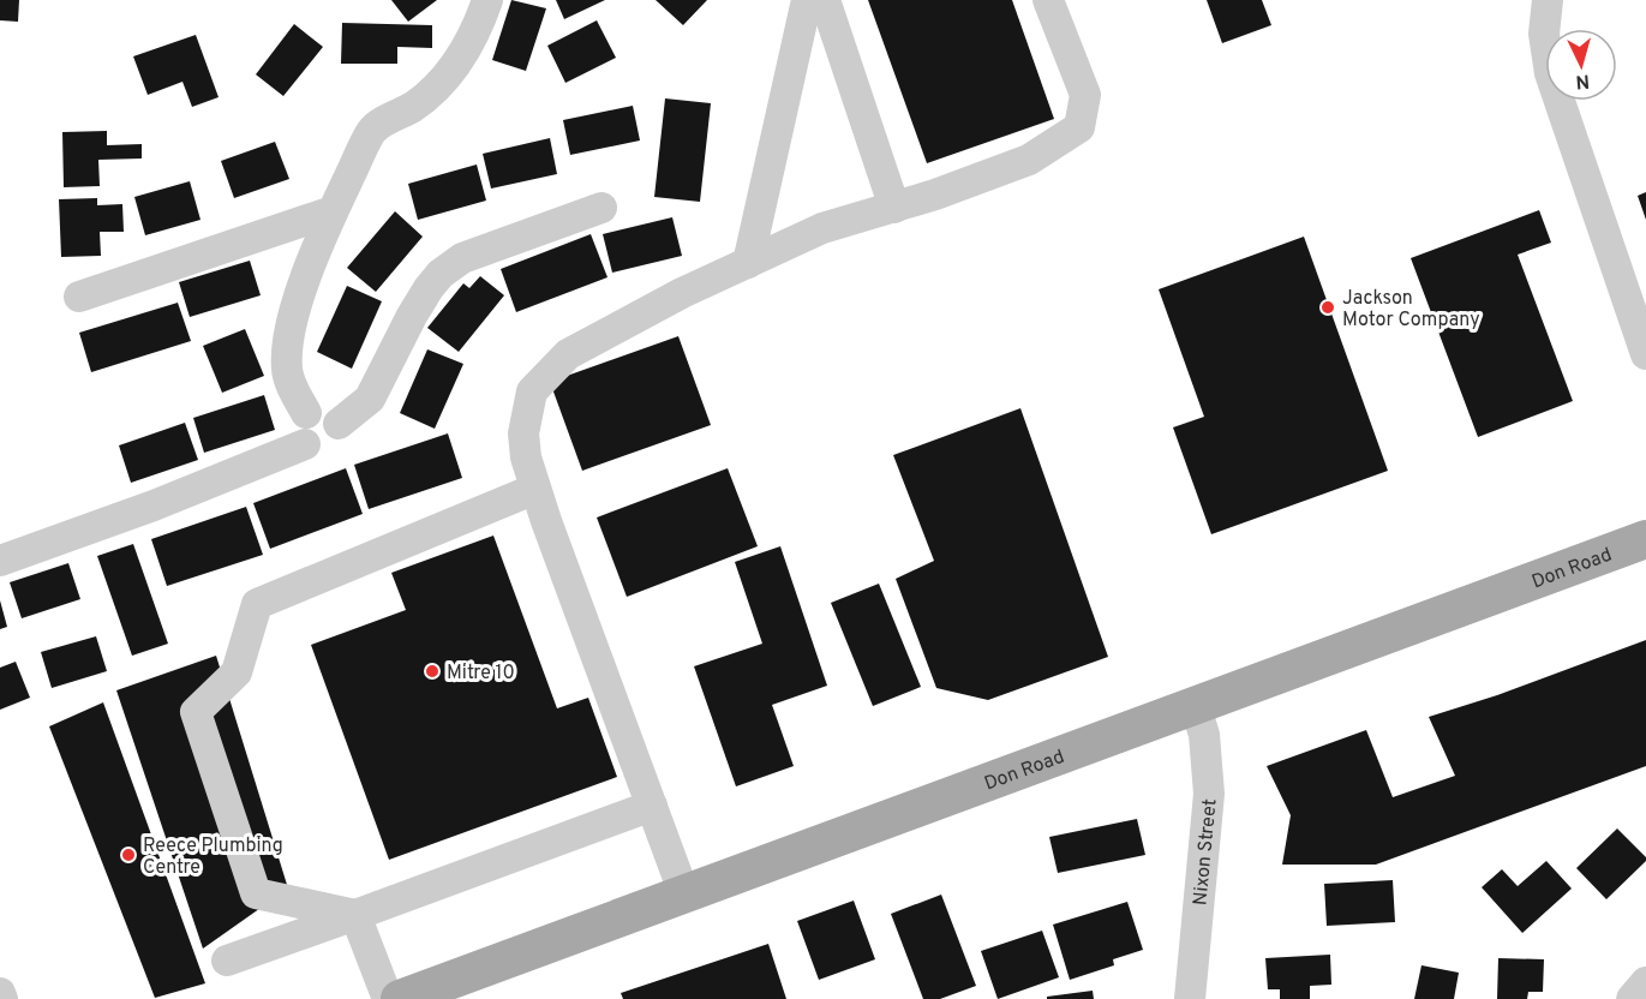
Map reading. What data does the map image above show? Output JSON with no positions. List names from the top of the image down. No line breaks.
{"streets":{"main road":["Don Road"],"street":["Nixon Street"]},"crossings":[["Don Road","Nixon Street"]],"places":["Jackson Motor Company","Mitre 10","Reece Plumbing Centre"],"north":"bottom"}
